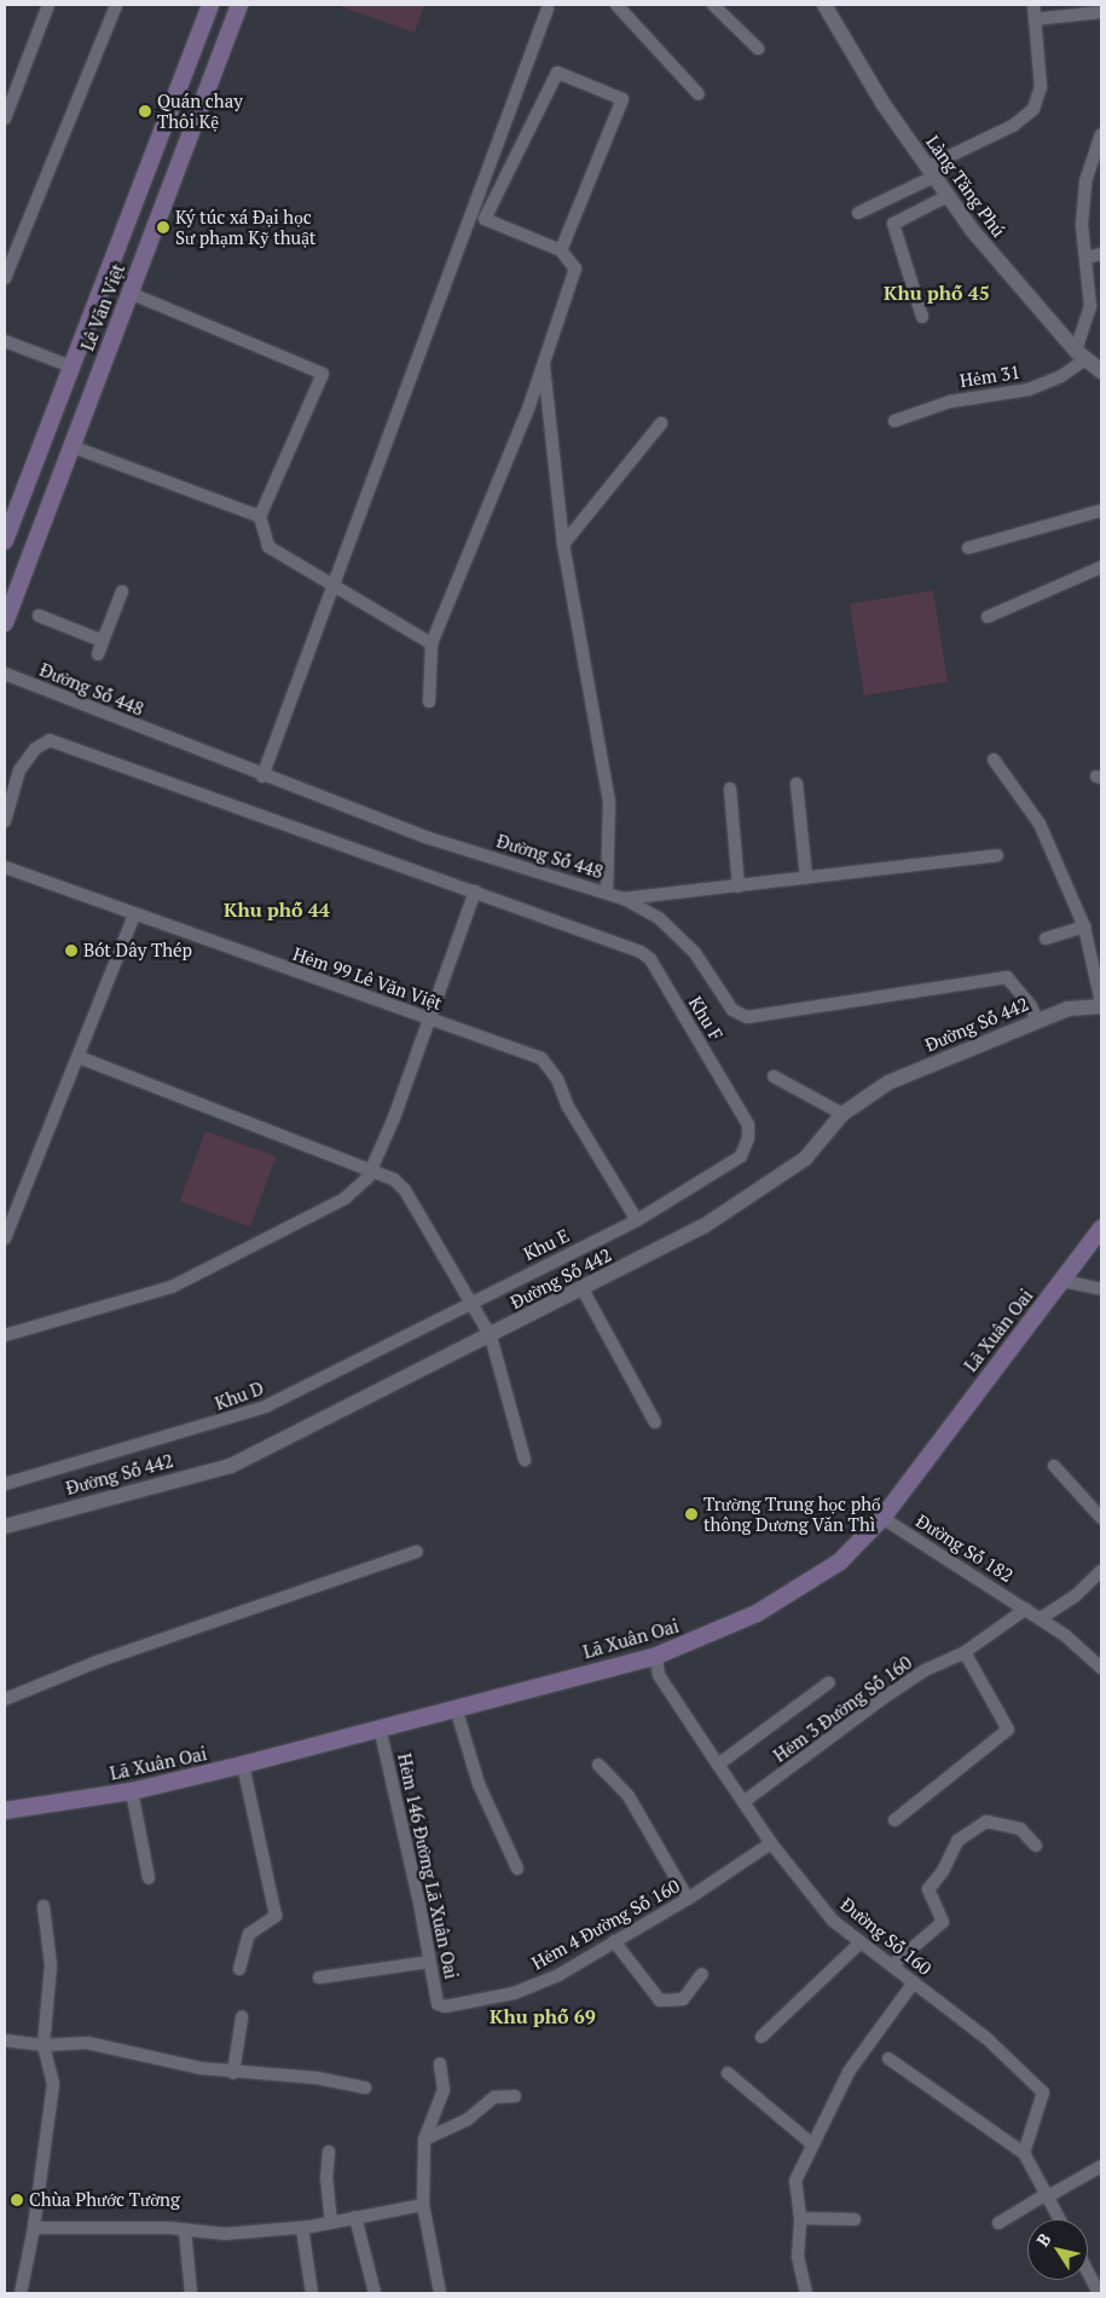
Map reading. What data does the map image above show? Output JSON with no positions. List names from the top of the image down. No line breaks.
{"streets":{"main road":["Lê Văn Việt","Lã Xuân Oai"],"street":["Làng Tăng Phú","Hẻm 31","Đường Số 448","Hẻm 99 Lê Văn Việt","Khu F","Đường Số 442","Khu E","Khu D","Đường Số 182","Hẻm 3 Đường Số 160","Hẻm 146 Đường Lã Xuân Oai","Hẻm 4 Đường Số 160","Đường Số 160"]},"crossings":[["Làng Tăng Phú","Hẻm 31"],["Đường Số 448","Đường Số 442"],["Hẻm 99 Lê Văn Việt","Khu F"],["Hẻm 99 Lê Văn Việt","Khu E"],["Khu F","Khu E"],["Khu E","Khu D"],["Lã Xuân Oai","Đường Số 182"],["Lã Xuân Oai","Hẻm 146 Đường Lã Xuân Oai"],["Lã Xuân Oai","Đường Số 160"],["Đường Số 182","Hẻm 3 Đường Số 160"],["Hẻm 3 Đường Số 160","Đường Số 160"],["Hẻm 146 Đường Lã Xuân Oai","Hẻm 4 Đường Số 160"],["Hẻm 4 Đường Số 160","Đường Số 160"]],"districts":["Khu phố 45","Khu phố 44","Khu phố 69"],"places":["Quán chay Thôi Kệ","Ký túc xá Đại học Sư phạm Kỹ thuật","Bót Dây Thép","Trường Trung học phổ thông Dương Văn Thì","Chùa Phước Tường"],"north":"top left"}
